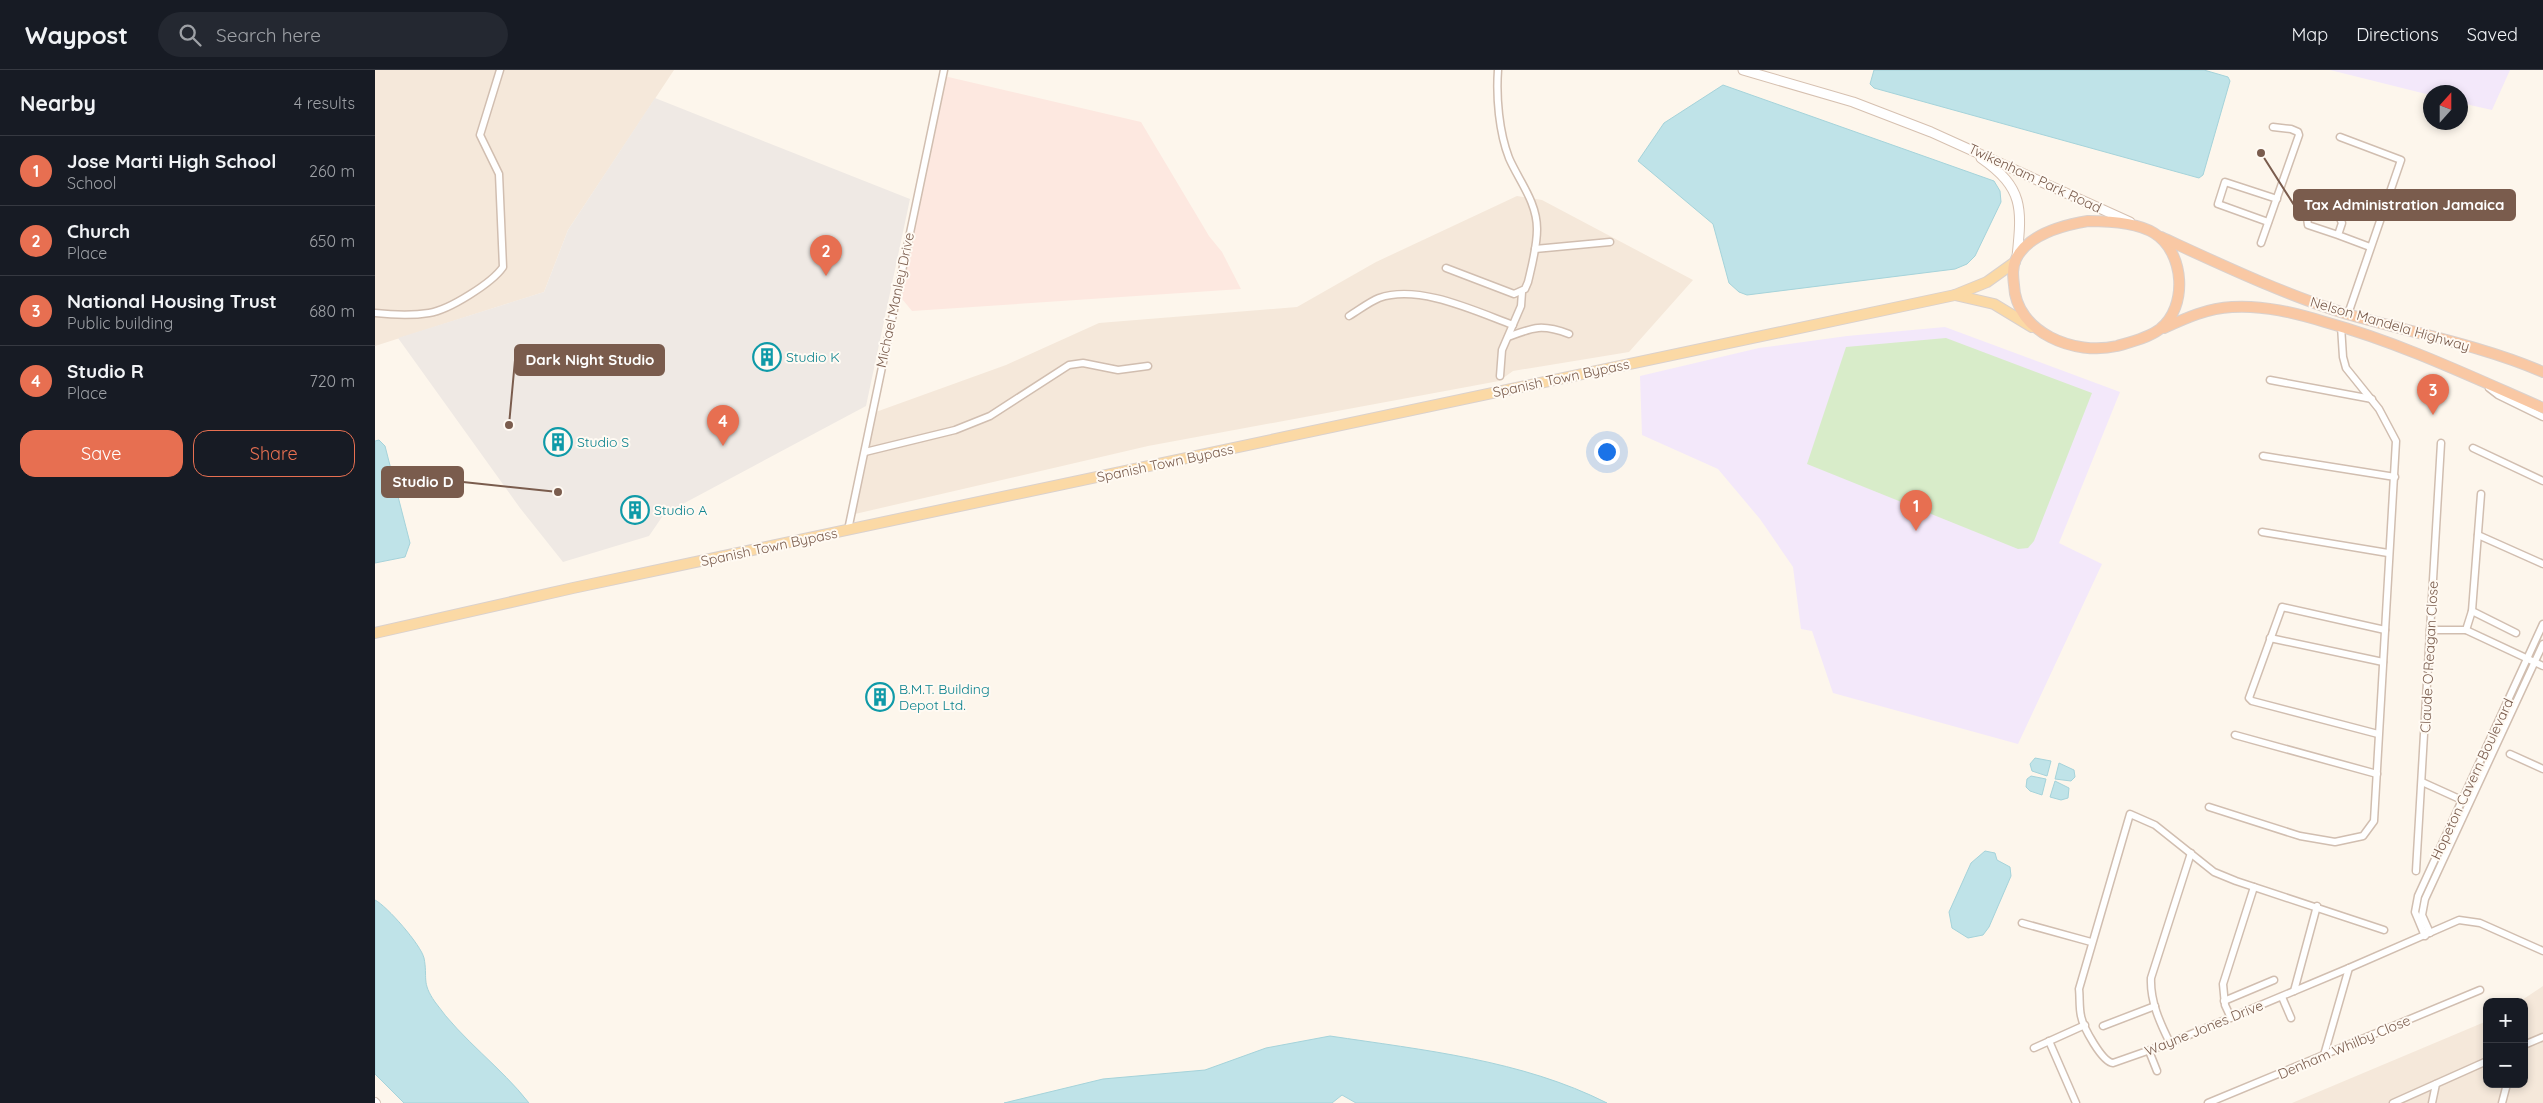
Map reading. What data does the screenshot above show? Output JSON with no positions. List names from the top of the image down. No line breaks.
{"streets":{"highway":["Nelson Mandela Highway"],"main road":["Twikenham Park Road","Spanish Town Bypass"],"street":["Michael Manley Drive","Claude O'Reagan Close","Hopeton Cavern Boulevard","Wayne Jones Drive","Denham Whilby Close"]},"crossings":[["Twikenham Park Road","Nelson Mandela Highway"],["Twikenham Park Road","Spanish Town Bypass"],["Michael Manley Drive","Spanish Town Bypass"],["Nelson Mandela Highway","Spanish Town Bypass"],["Hopeton Cavern Boulevard","Wayne Jones Drive"]],"places":{"other":["Tax Administration Jamaica","Dark Night Studio","Studio D"],"building":["Studio K","Studio S","Studio A","B.M.T. Building Depot Ltd."]},"north":"top","page":{"header":"Waypost","search":"Search here","nav":["Map","Directions","Saved"],"heading":["Nearby","4 results"],"list":[{"mark":"1","name":"Jose Marti High School","note":"School","value":"260 m"},{"mark":"2","name":"Church","note":"Place","value":"650 m"},{"mark":"3","name":"National Housing Trust","note":"Public building","value":"680 m"},{"mark":"4","name":"Studio R","note":"Place","value":"720 m"}],"pins":["2","3","4","1"],"buttons":["Save","Share"],"map_buttons":["+","−"]}}
